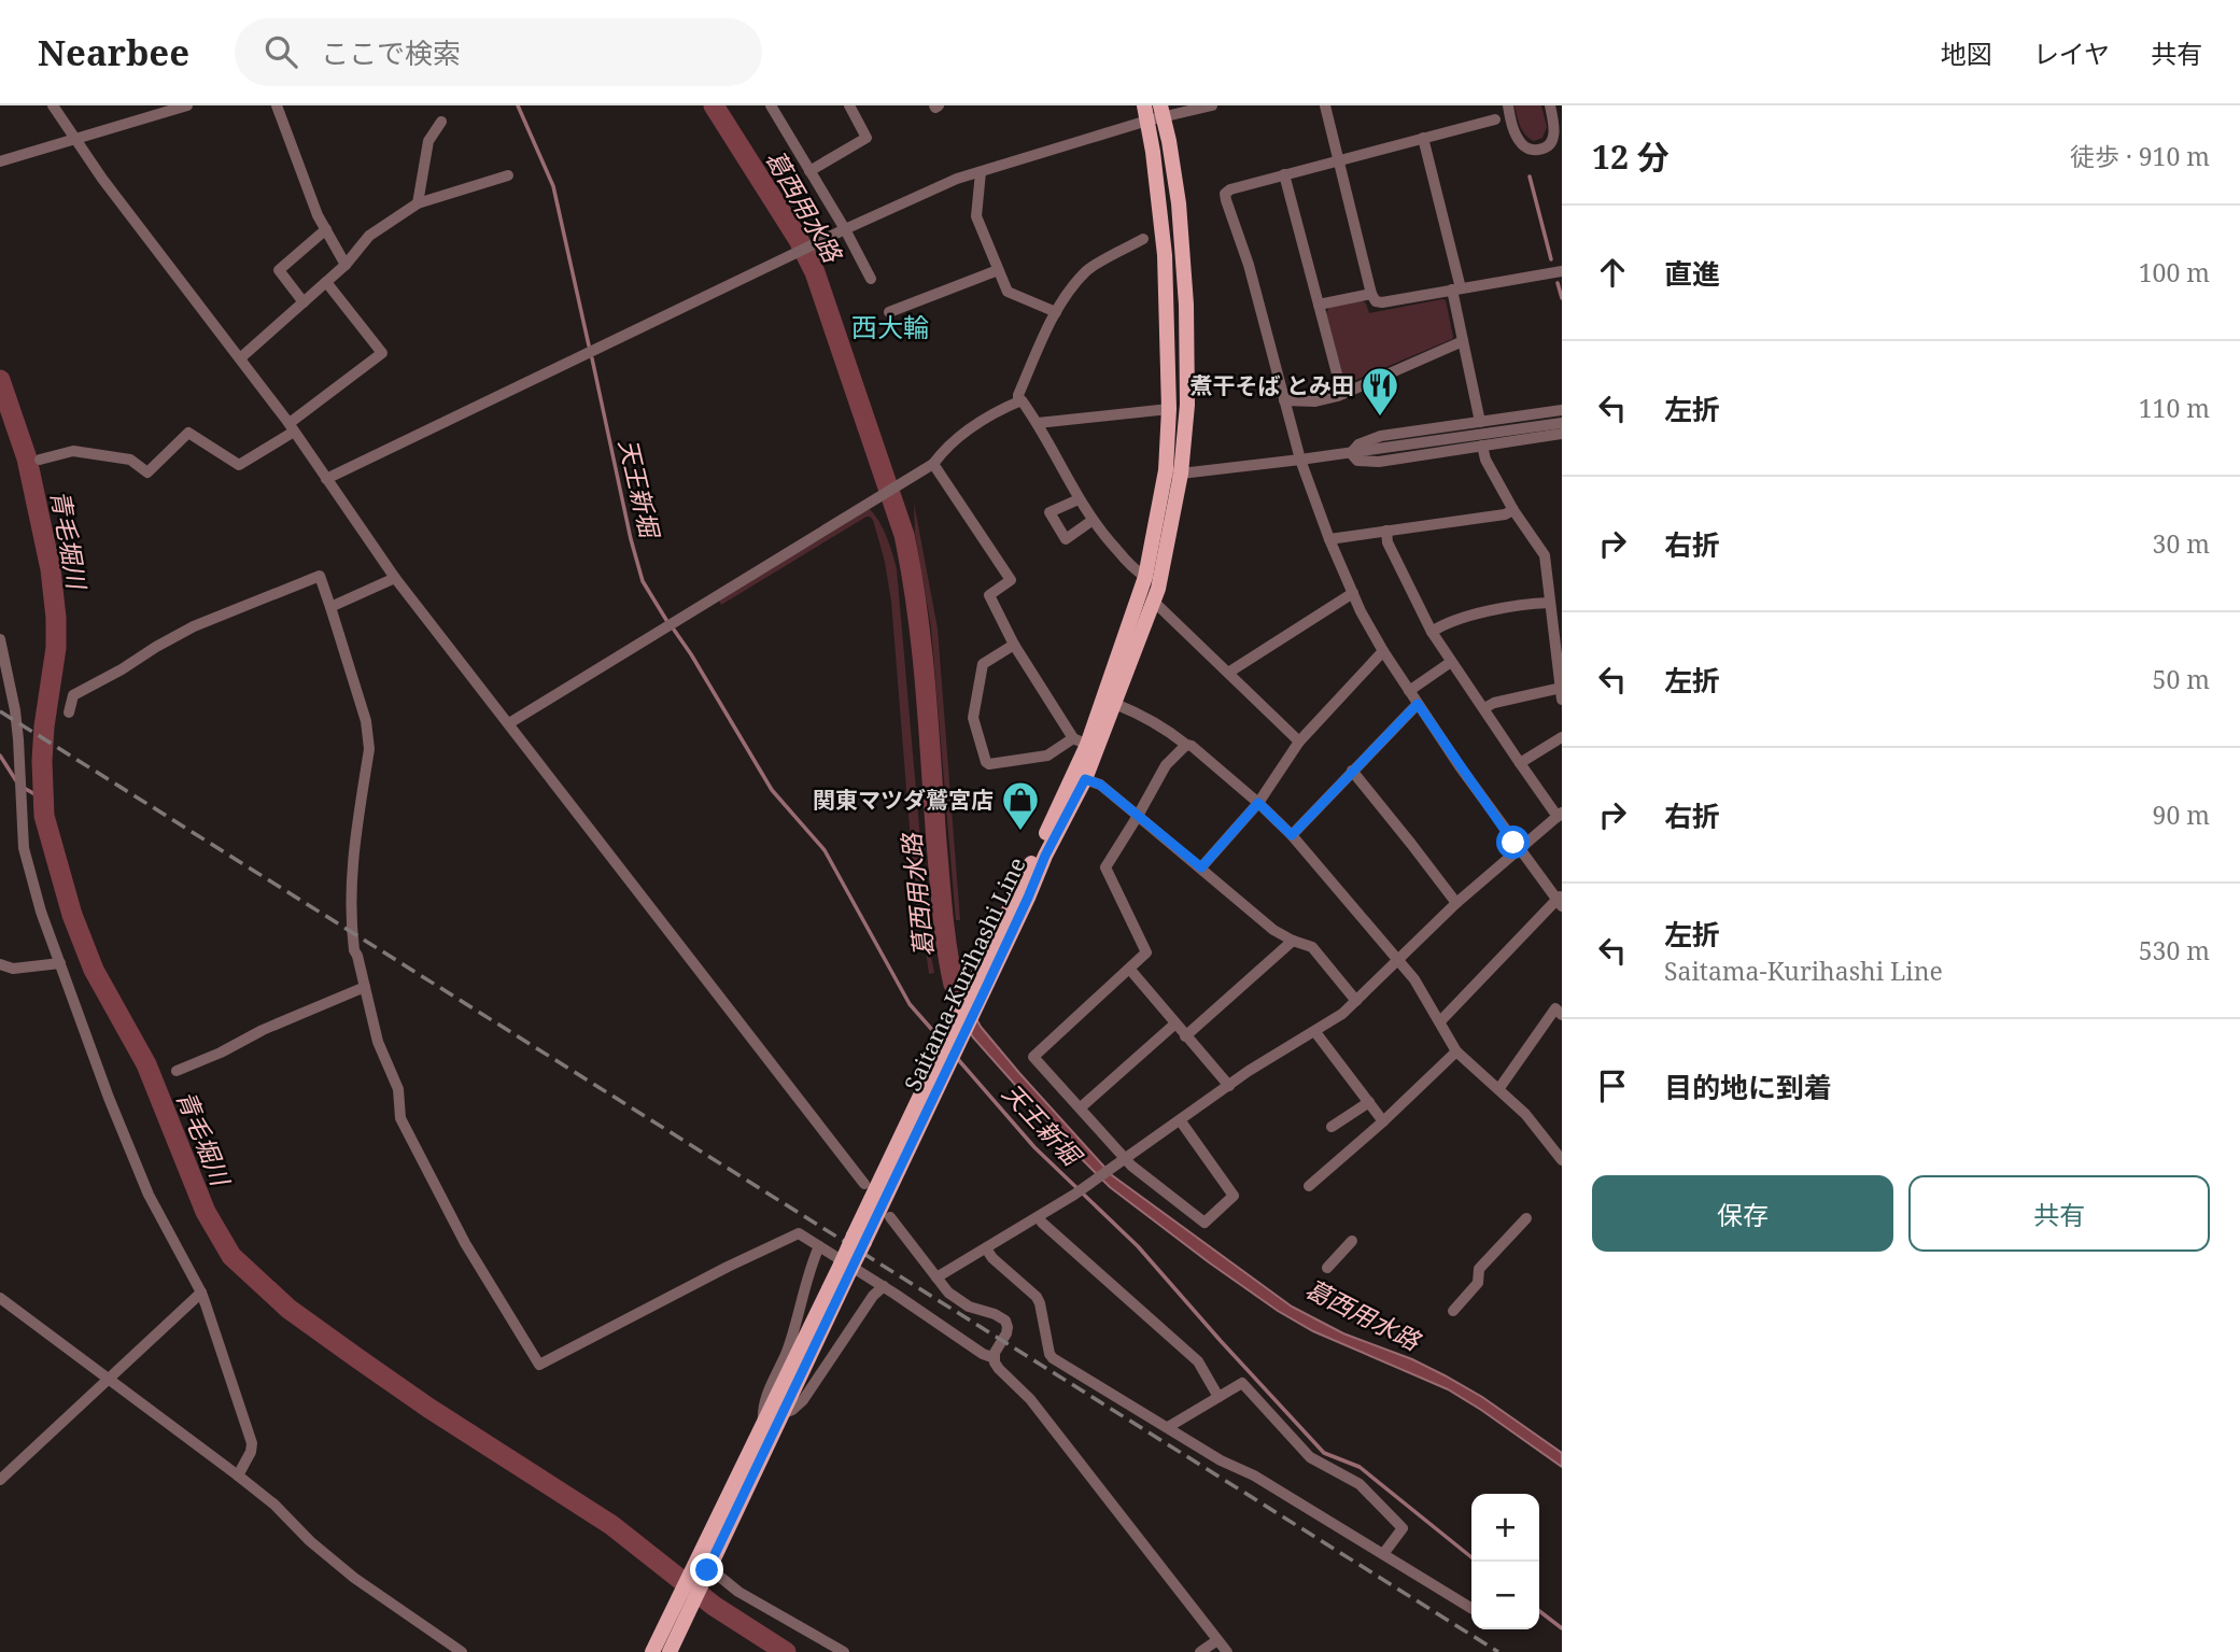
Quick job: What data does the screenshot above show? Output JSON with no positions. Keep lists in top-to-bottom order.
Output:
{
  "streets": {
    "main road": ["Saitama-Kurihashi Line"]
  },
  "districts": ["西大輪"],
  "water": ["葛西用水路", "天王新堀", "青毛堀川"],
  "places": {
    "restaurant": ["煮干そば とみ田"],
    "shop": ["関東マツダ鷲宮店"]
  },
  "page": {
    "header": "Nearbee",
    "search": "ここで検索",
    "nav": ["地図", "レイヤ", "共有"],
    "heading": ["12 分", "徒歩 · 910 m"],
    "list": [
      ["直進", "100 m"],
      ["左折", "110 m"],
      ["右折", "30 m"],
      ["左折", "50 m"],
      ["右折", "90 m"],
      ["左折", "Saitama-Kurihashi Line", "530 m"],
      "目的地に到着"
    ],
    "buttons": ["保存", "共有"],
    "map_buttons": ["+", "−"]
  }
}
